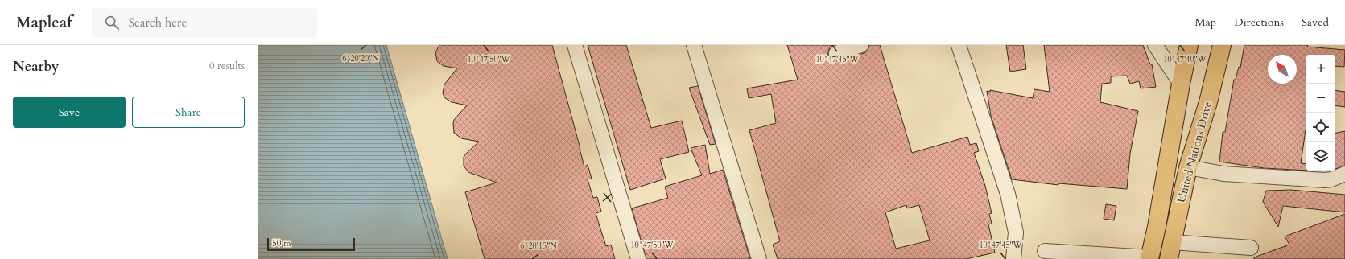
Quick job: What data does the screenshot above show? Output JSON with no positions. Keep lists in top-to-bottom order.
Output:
{
  "streets": {
    "highway": ["United Nations Drive"]
  },
  "scale_bar": "50 m",
  "north": "top left",
  "page": {
    "header": "Mapleaf",
    "search": "Search here",
    "nav": ["Map", "Directions", "Saved"],
    "heading": ["Nearby", "0 results"],
    "map_buttons": ["+", "−"],
    "buttons": ["Save", "Share"],
    "scale": "50 m"
  },
  "coordinates": [
    "6°20'20\"N",
    "10°47'45\"W",
    "10°47'50\"W",
    "10°47'40\"W",
    "6°20'15\"N"
  ]
}
